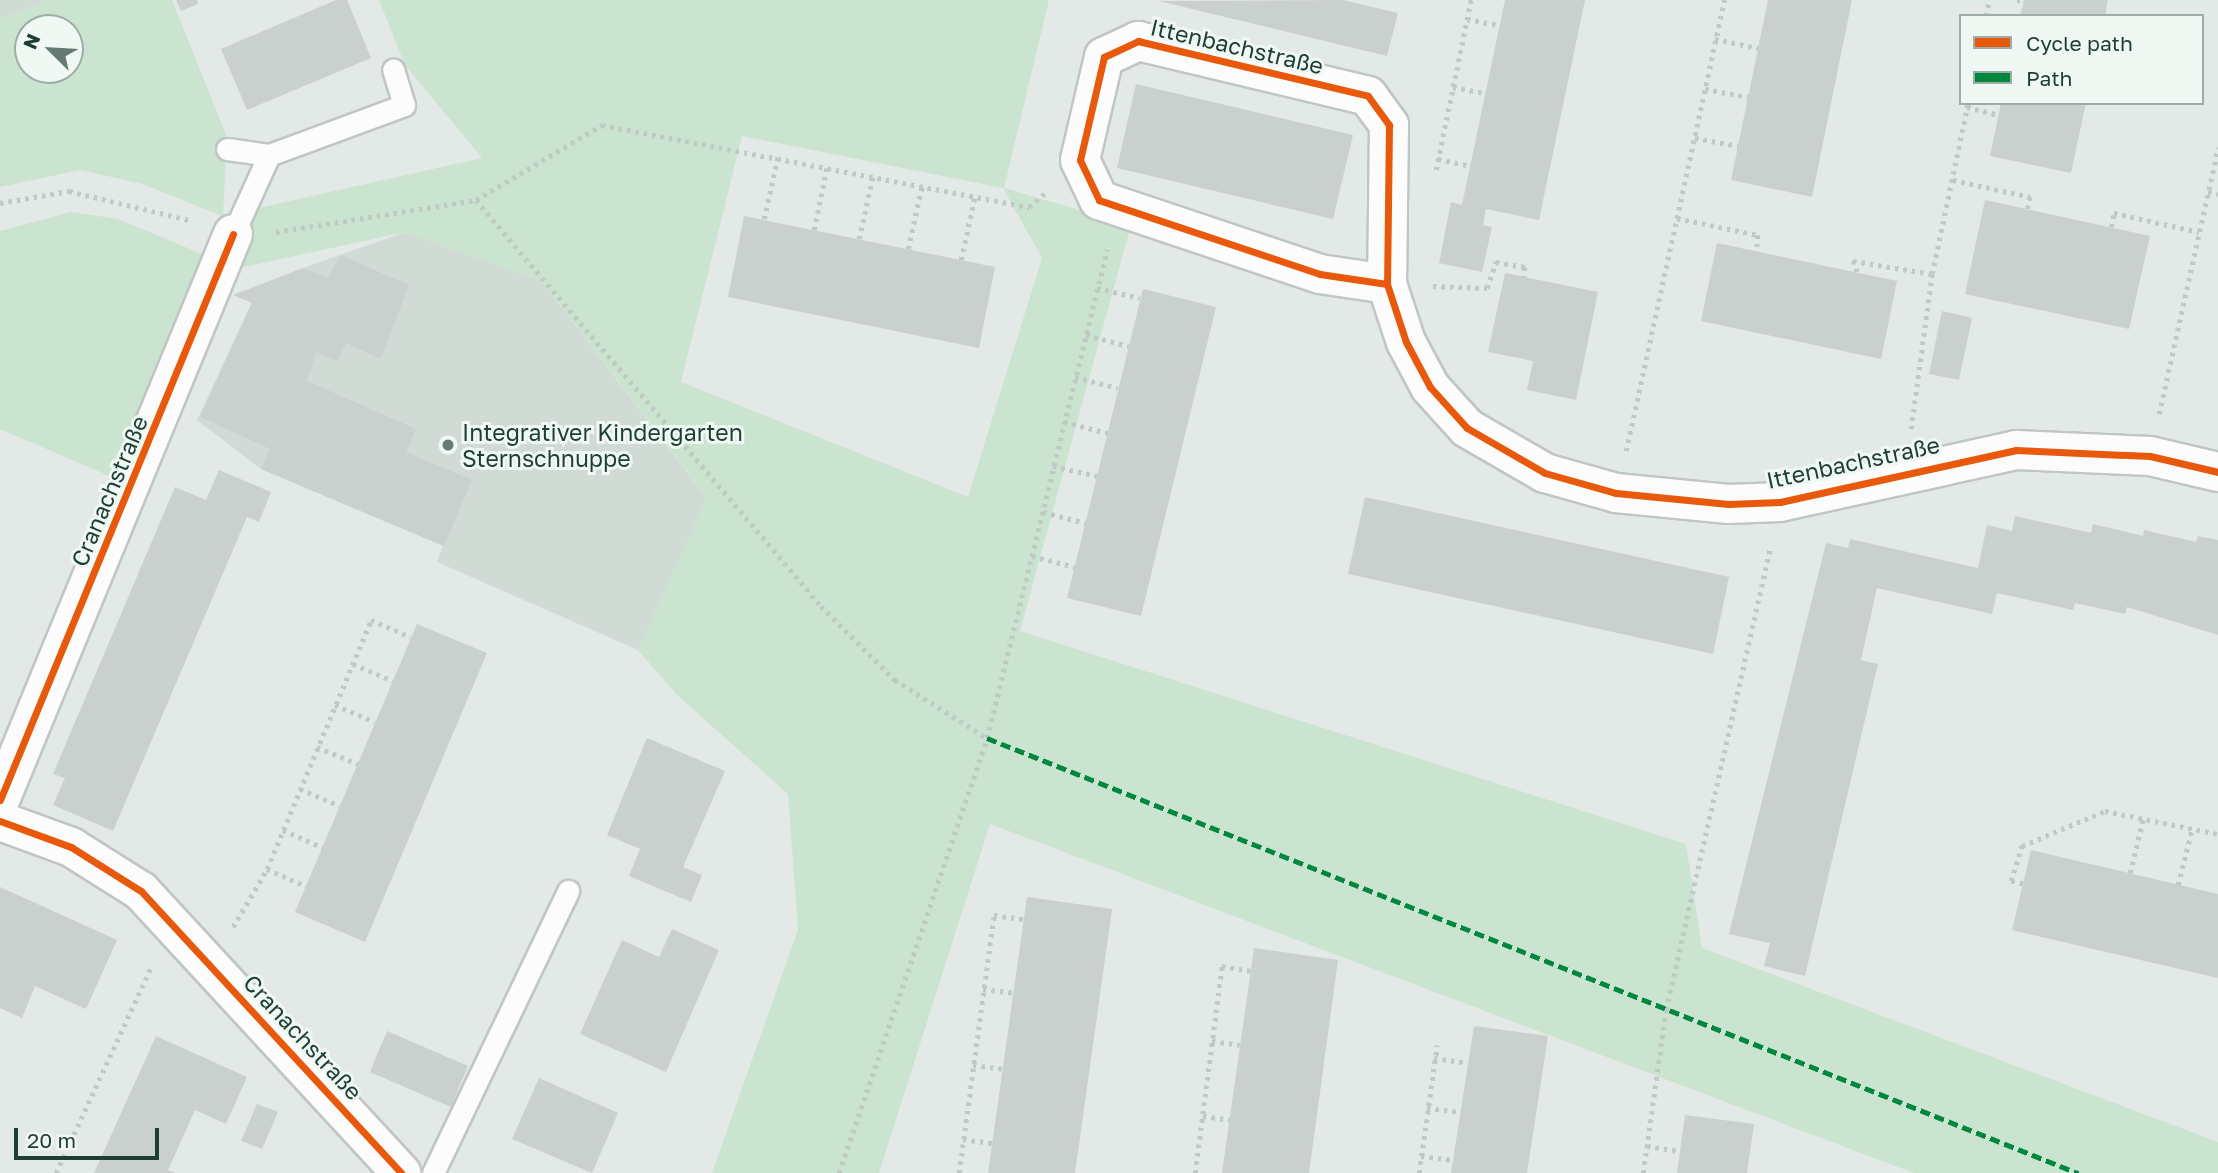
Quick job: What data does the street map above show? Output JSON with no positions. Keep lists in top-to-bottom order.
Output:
{
  "streets": {
    "street": ["Ittenbachstraße", "Cranachstraße"]
  },
  "places": ["Integrativer Kindergarten Sternschnuppe"],
  "legend": ["Cycle path", "Path"],
  "scale_bar": "20 m",
  "north": "top left"
}
